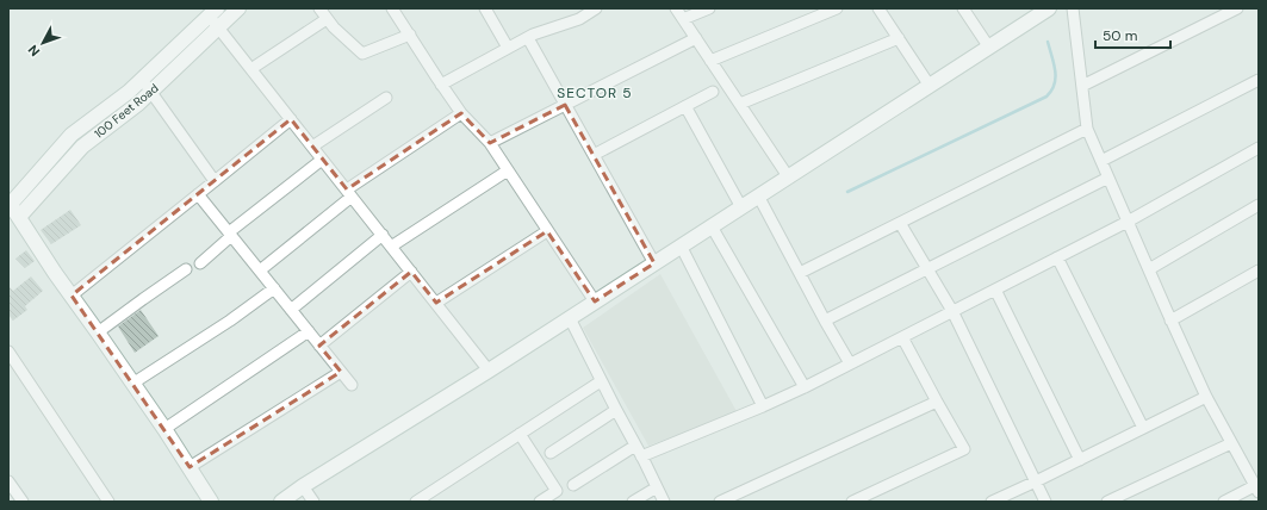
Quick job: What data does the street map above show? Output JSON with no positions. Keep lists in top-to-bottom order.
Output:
{
  "streets": {
    "street": ["100 Feet Road"]
  },
  "districts": ["SECTOR 5"],
  "scale_bar": "50 m",
  "north": "bottom left"
}
